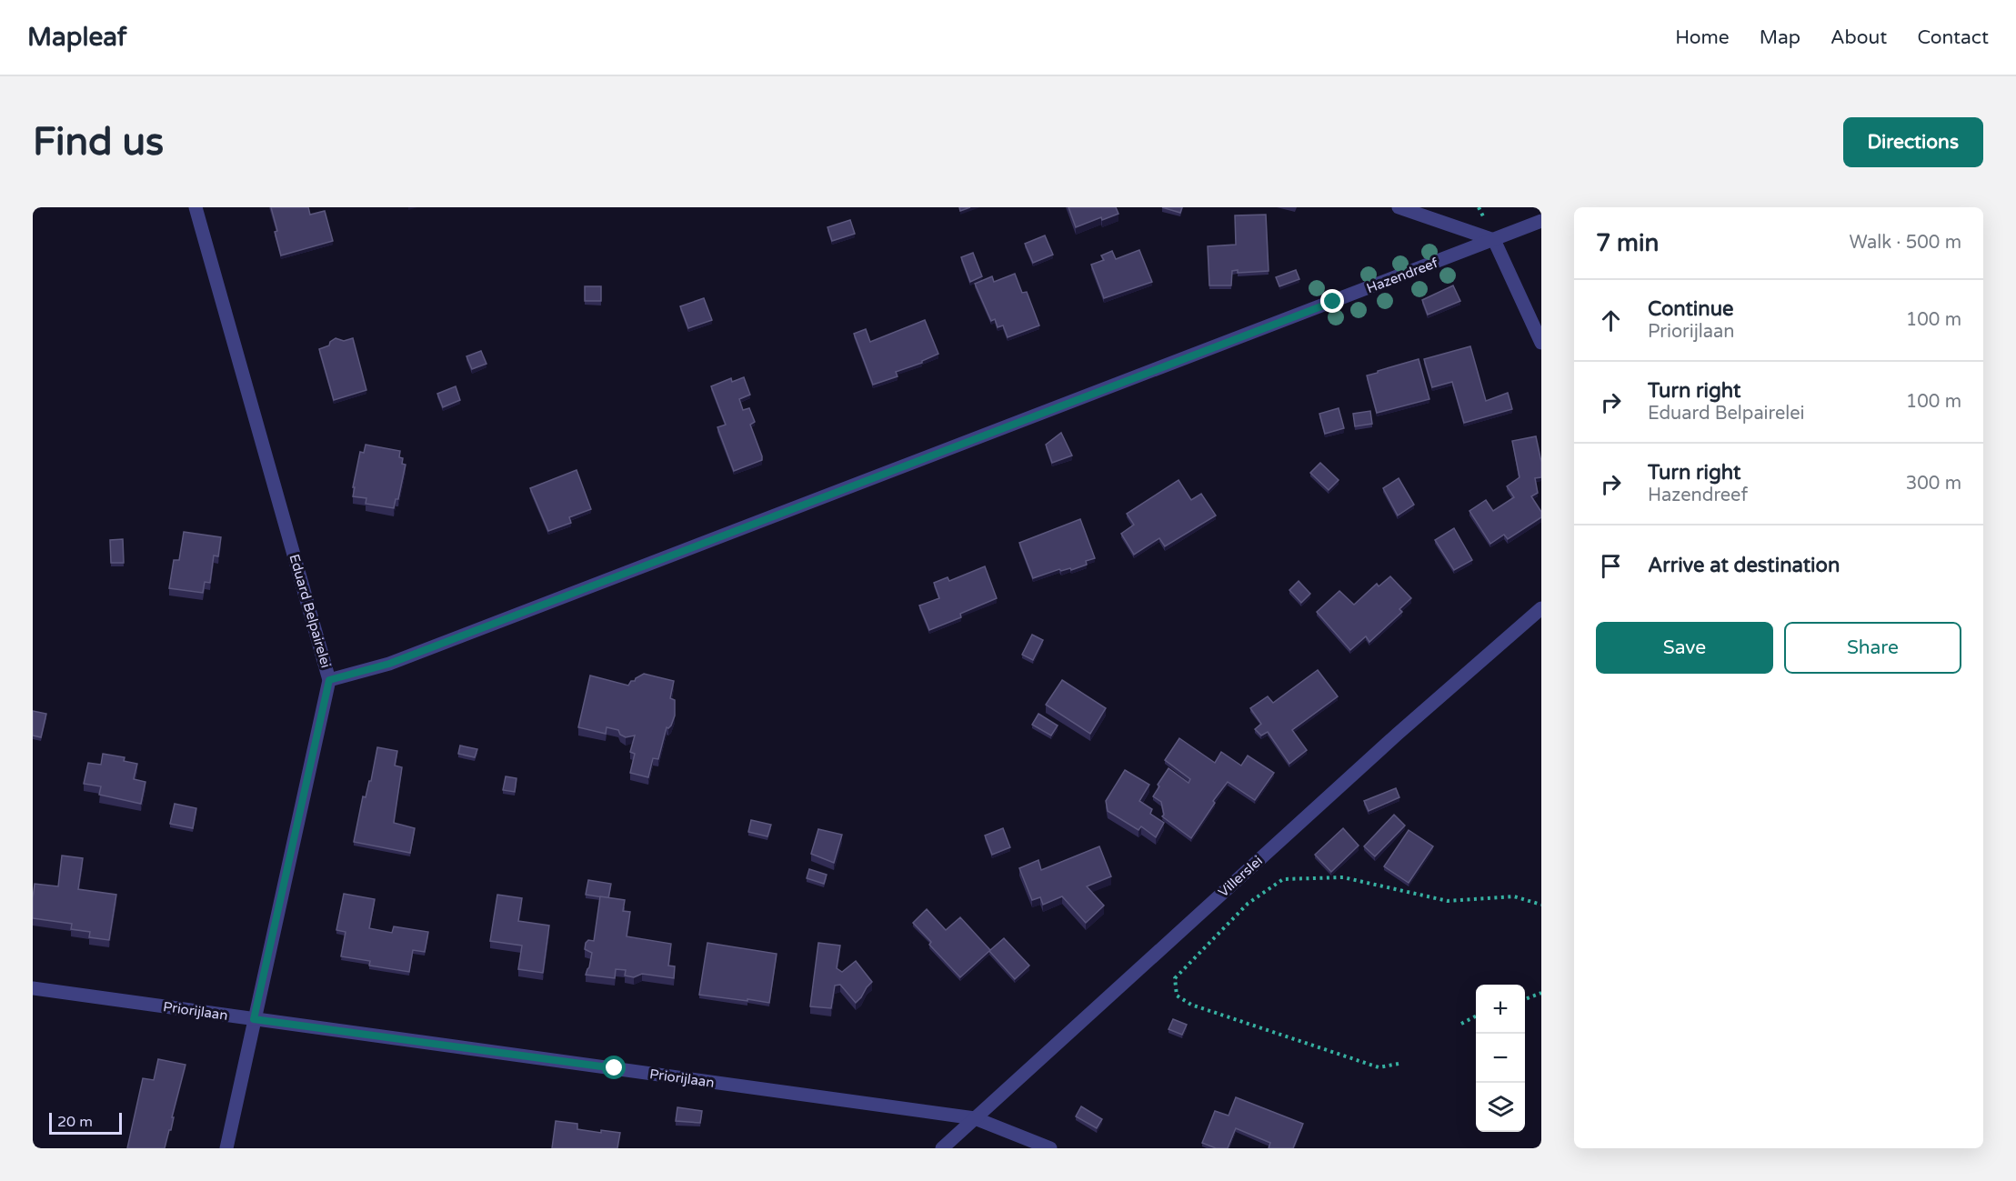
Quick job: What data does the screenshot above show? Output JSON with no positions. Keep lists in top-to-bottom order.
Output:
{
  "streets": {
    "street": [
      "Hazendreef",
      "Eduard Belpairelei",
      "Villerslei",
      "Priorijlaan"
    ]
  },
  "crossings": [
    ["Hazendreef", "Eduard Belpairelei"],
    ["Eduard Belpairelei", "Priorijlaan"],
    ["Villerslei", "Priorijlaan"]
  ],
  "scale_bar": "20 m",
  "page": {
    "header": "Mapleaf",
    "nav": [
      "Home",
      "Map",
      "About",
      "Contact"
    ],
    "buttons": [
      "Directions",
      ["Save", "Share"]
    ],
    "title": "Find us",
    "heading": ["7 min", "Walk · 500 m"],
    "list": [
      ["Continue", "Priorijlaan", "100 m"],
      ["Turn right", "Eduard Belpairelei", "100 m"],
      ["Turn right", "Hazendreef", "300 m"],
      "Arrive at destination"
    ],
    "map_buttons": ["+", "−"],
    "scale": "20 m"
  }
}
